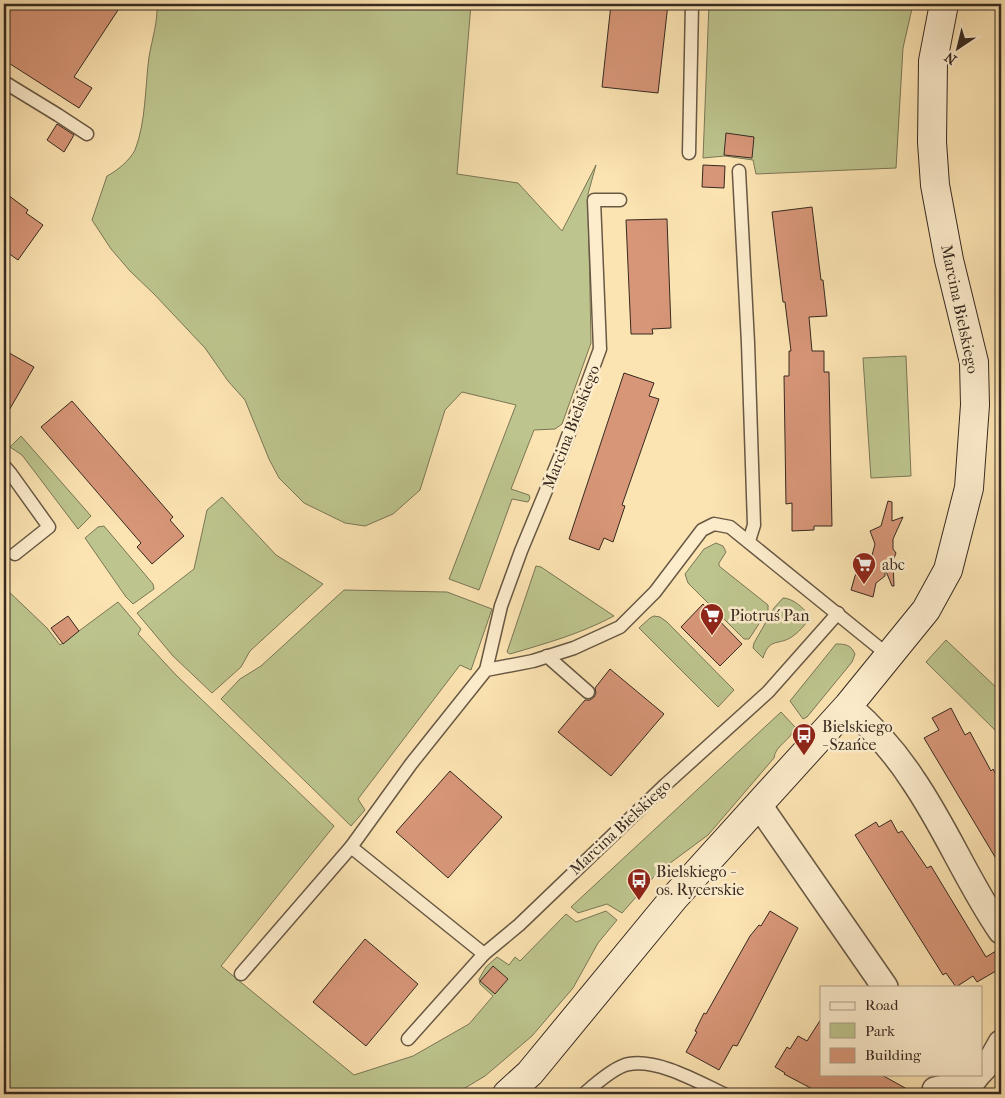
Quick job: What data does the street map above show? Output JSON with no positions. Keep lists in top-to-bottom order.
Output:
{
  "streets": {
    "street": ["Marcina Bielskiego"]
  },
  "places": {
    "supermarket": ["abc", "Piotruś Pan"],
    "bus stop": ["Bielskiego - Szańce", "Bielskiego - os. Rycerskie"]
  },
  "legend": ["Road", "Park", "Building"],
  "north": "bottom left"
}
